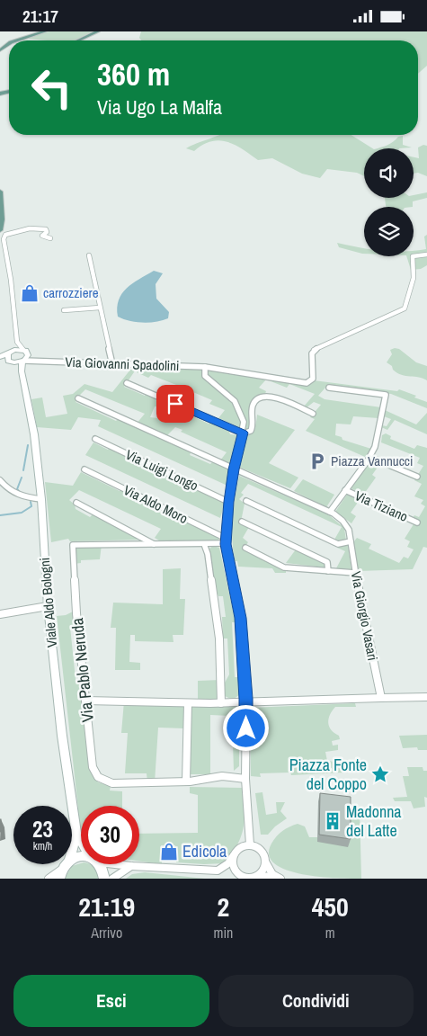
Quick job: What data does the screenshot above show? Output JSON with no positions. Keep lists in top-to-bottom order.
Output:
{
  "streets": {
    "main road": ["Viale Aldo Bologni"],
    "street": [
      "Via Giovanni Spadolini",
      "Via Luigi Longo",
      "Via Aldo Moro",
      "Via Tiziano",
      "Via Giorgio Vasari",
      "Via Pablo Neruda"
    ]
  },
  "crossings": [
    ["Via Giovanni Spadolini", "Viale Aldo Bologni"]
  ],
  "places": {
    "shop": ["carrozziere", "Edicola"],
    "parking": ["Piazza Vannucci"],
    "place": ["Piazza Fonte del Coppo"],
    "building": ["Madonna del Latte"]
  },
  "page": {
    "status": "21:17",
    "turn": ["360 m", "Via Ugo La Malfa"],
    "speed": "23 km/h",
    "limit": "30",
    "eta": [
      "21:19",
      "Arrivo",
      "2",
      "min",
      "450",
      "m"
    ],
    "buttons": ["Esci", "Condividi"]
  }
}
